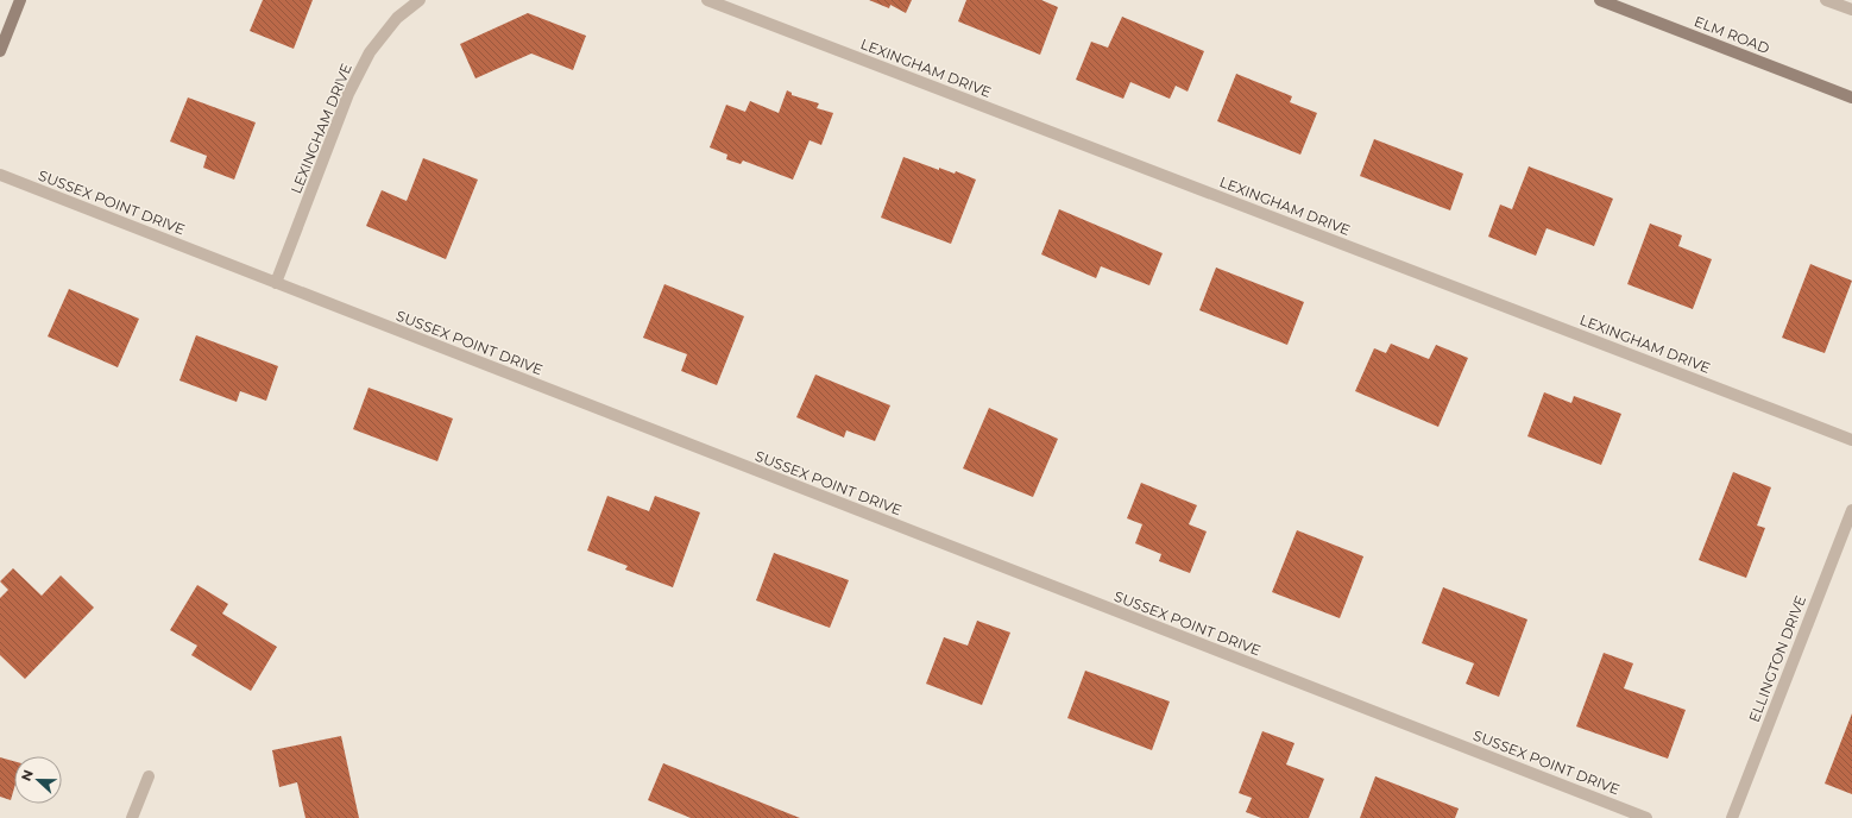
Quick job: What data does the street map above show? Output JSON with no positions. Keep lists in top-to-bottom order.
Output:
{
  "streets": {
    "street": [
      "ELM ROAD",
      "LEXINGHAM DRIVE",
      "SUSSEX POINT DRIVE",
      "ELLINGTON DRIVE"
    ]
  },
  "crossings": [
    ["LEXINGHAM DRIVE", "SUSSEX POINT DRIVE"]
  ],
  "north": "left"
}
